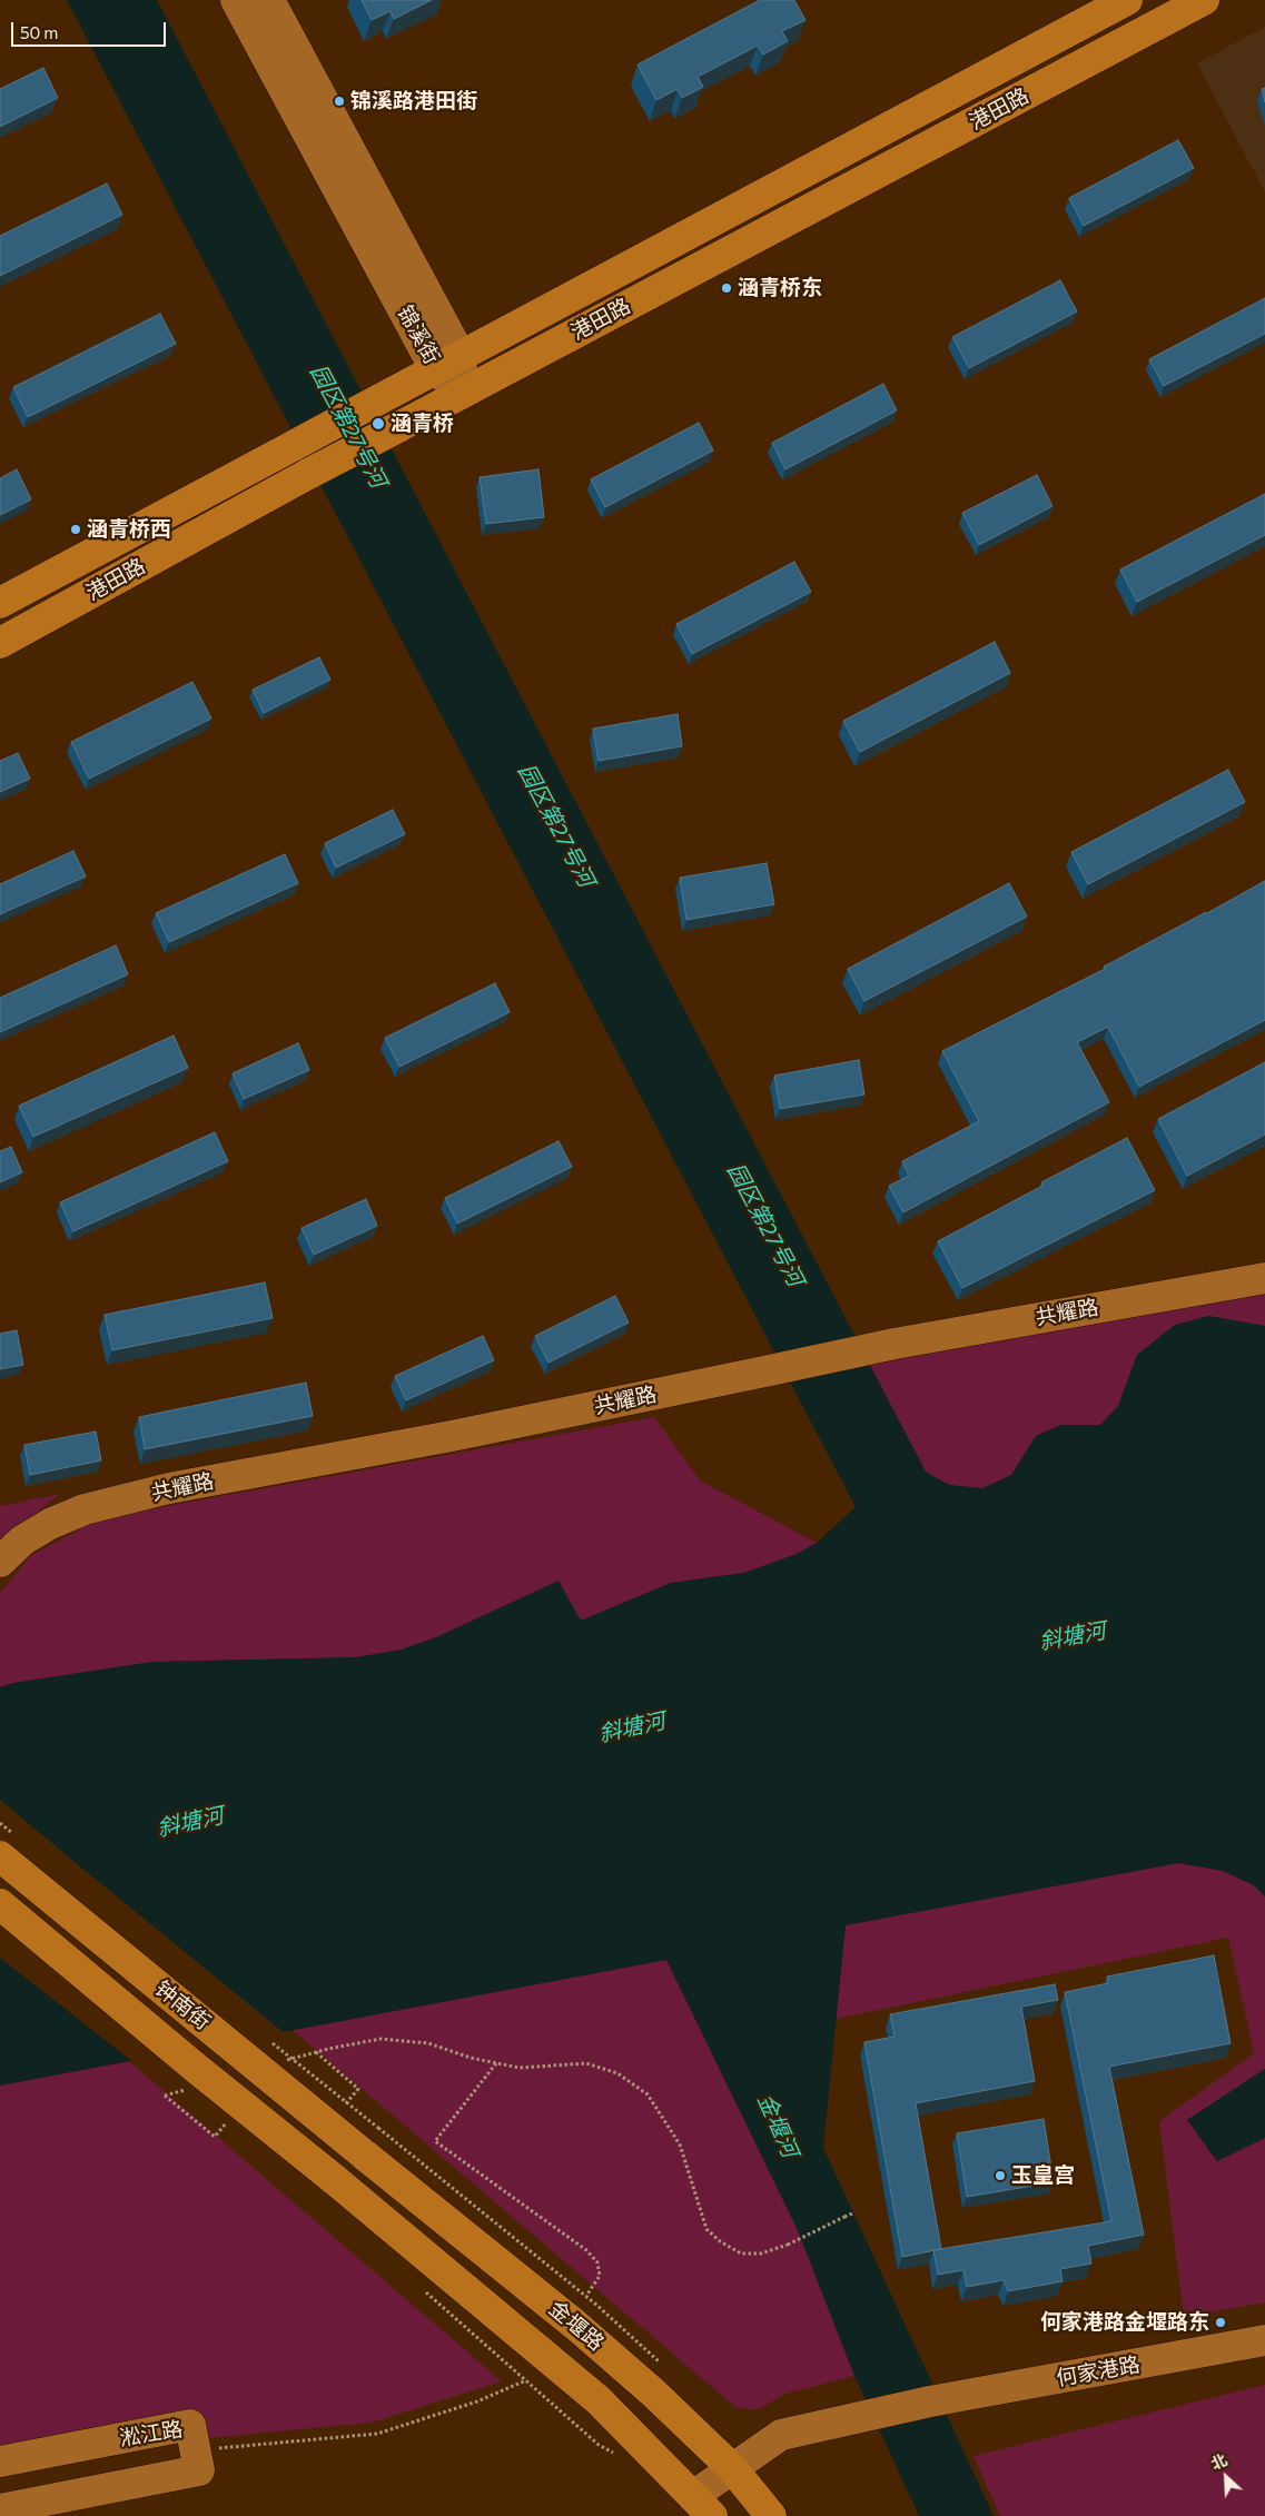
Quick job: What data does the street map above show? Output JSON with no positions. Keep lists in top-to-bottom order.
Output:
{
  "streets": {
    "main road": ["港田路", "钟南街", "金堰路"],
    "street": [
      "锦溪街",
      "共耀路",
      "何家港路",
      "淞江路"
    ]
  },
  "crossings": [
    ["港田路", "锦溪街"],
    ["钟南街", "金堰路"],
    ["金堰路", "何家港路"]
  ],
  "water": ["园区第27号河", "斜塘河", "金堰河"],
  "places": [
    "锦溪路港田街",
    "涵青桥东",
    "涵青桥",
    "涵青桥西",
    "玉皇宫",
    "何家港路金堰路东"
  ],
  "scale_bar": "50 m",
  "north": "top left"
}
